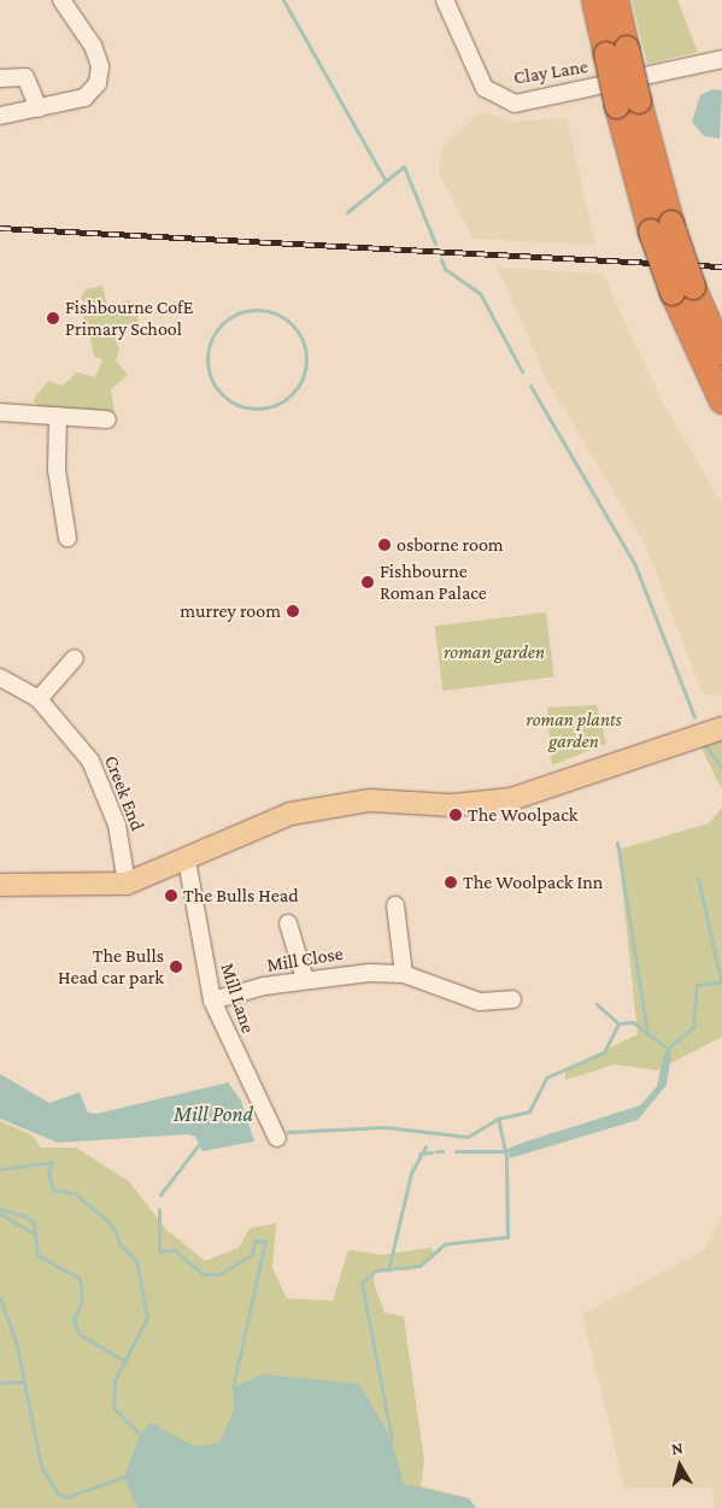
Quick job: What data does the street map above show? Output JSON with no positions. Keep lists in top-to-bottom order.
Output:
{
  "streets": {
    "street": [
      "Clay Lane",
      "Creek End",
      "Mill Close",
      "Mill Lane"
    ]
  },
  "crossings": [
    ["Mill Close", "Mill Lane"]
  ],
  "water": ["Mill Pond"],
  "parks": ["roman garden", "roman plants garden"],
  "places": [
    "Fishbourne CofE Primary School",
    "osborne room",
    "Fishbourne Roman Palace",
    "murrey room",
    "The Woolpack",
    "The Woolpack Inn",
    "The Bulls Head",
    "The Bulls Head car park"
  ],
  "north": "top"
}
